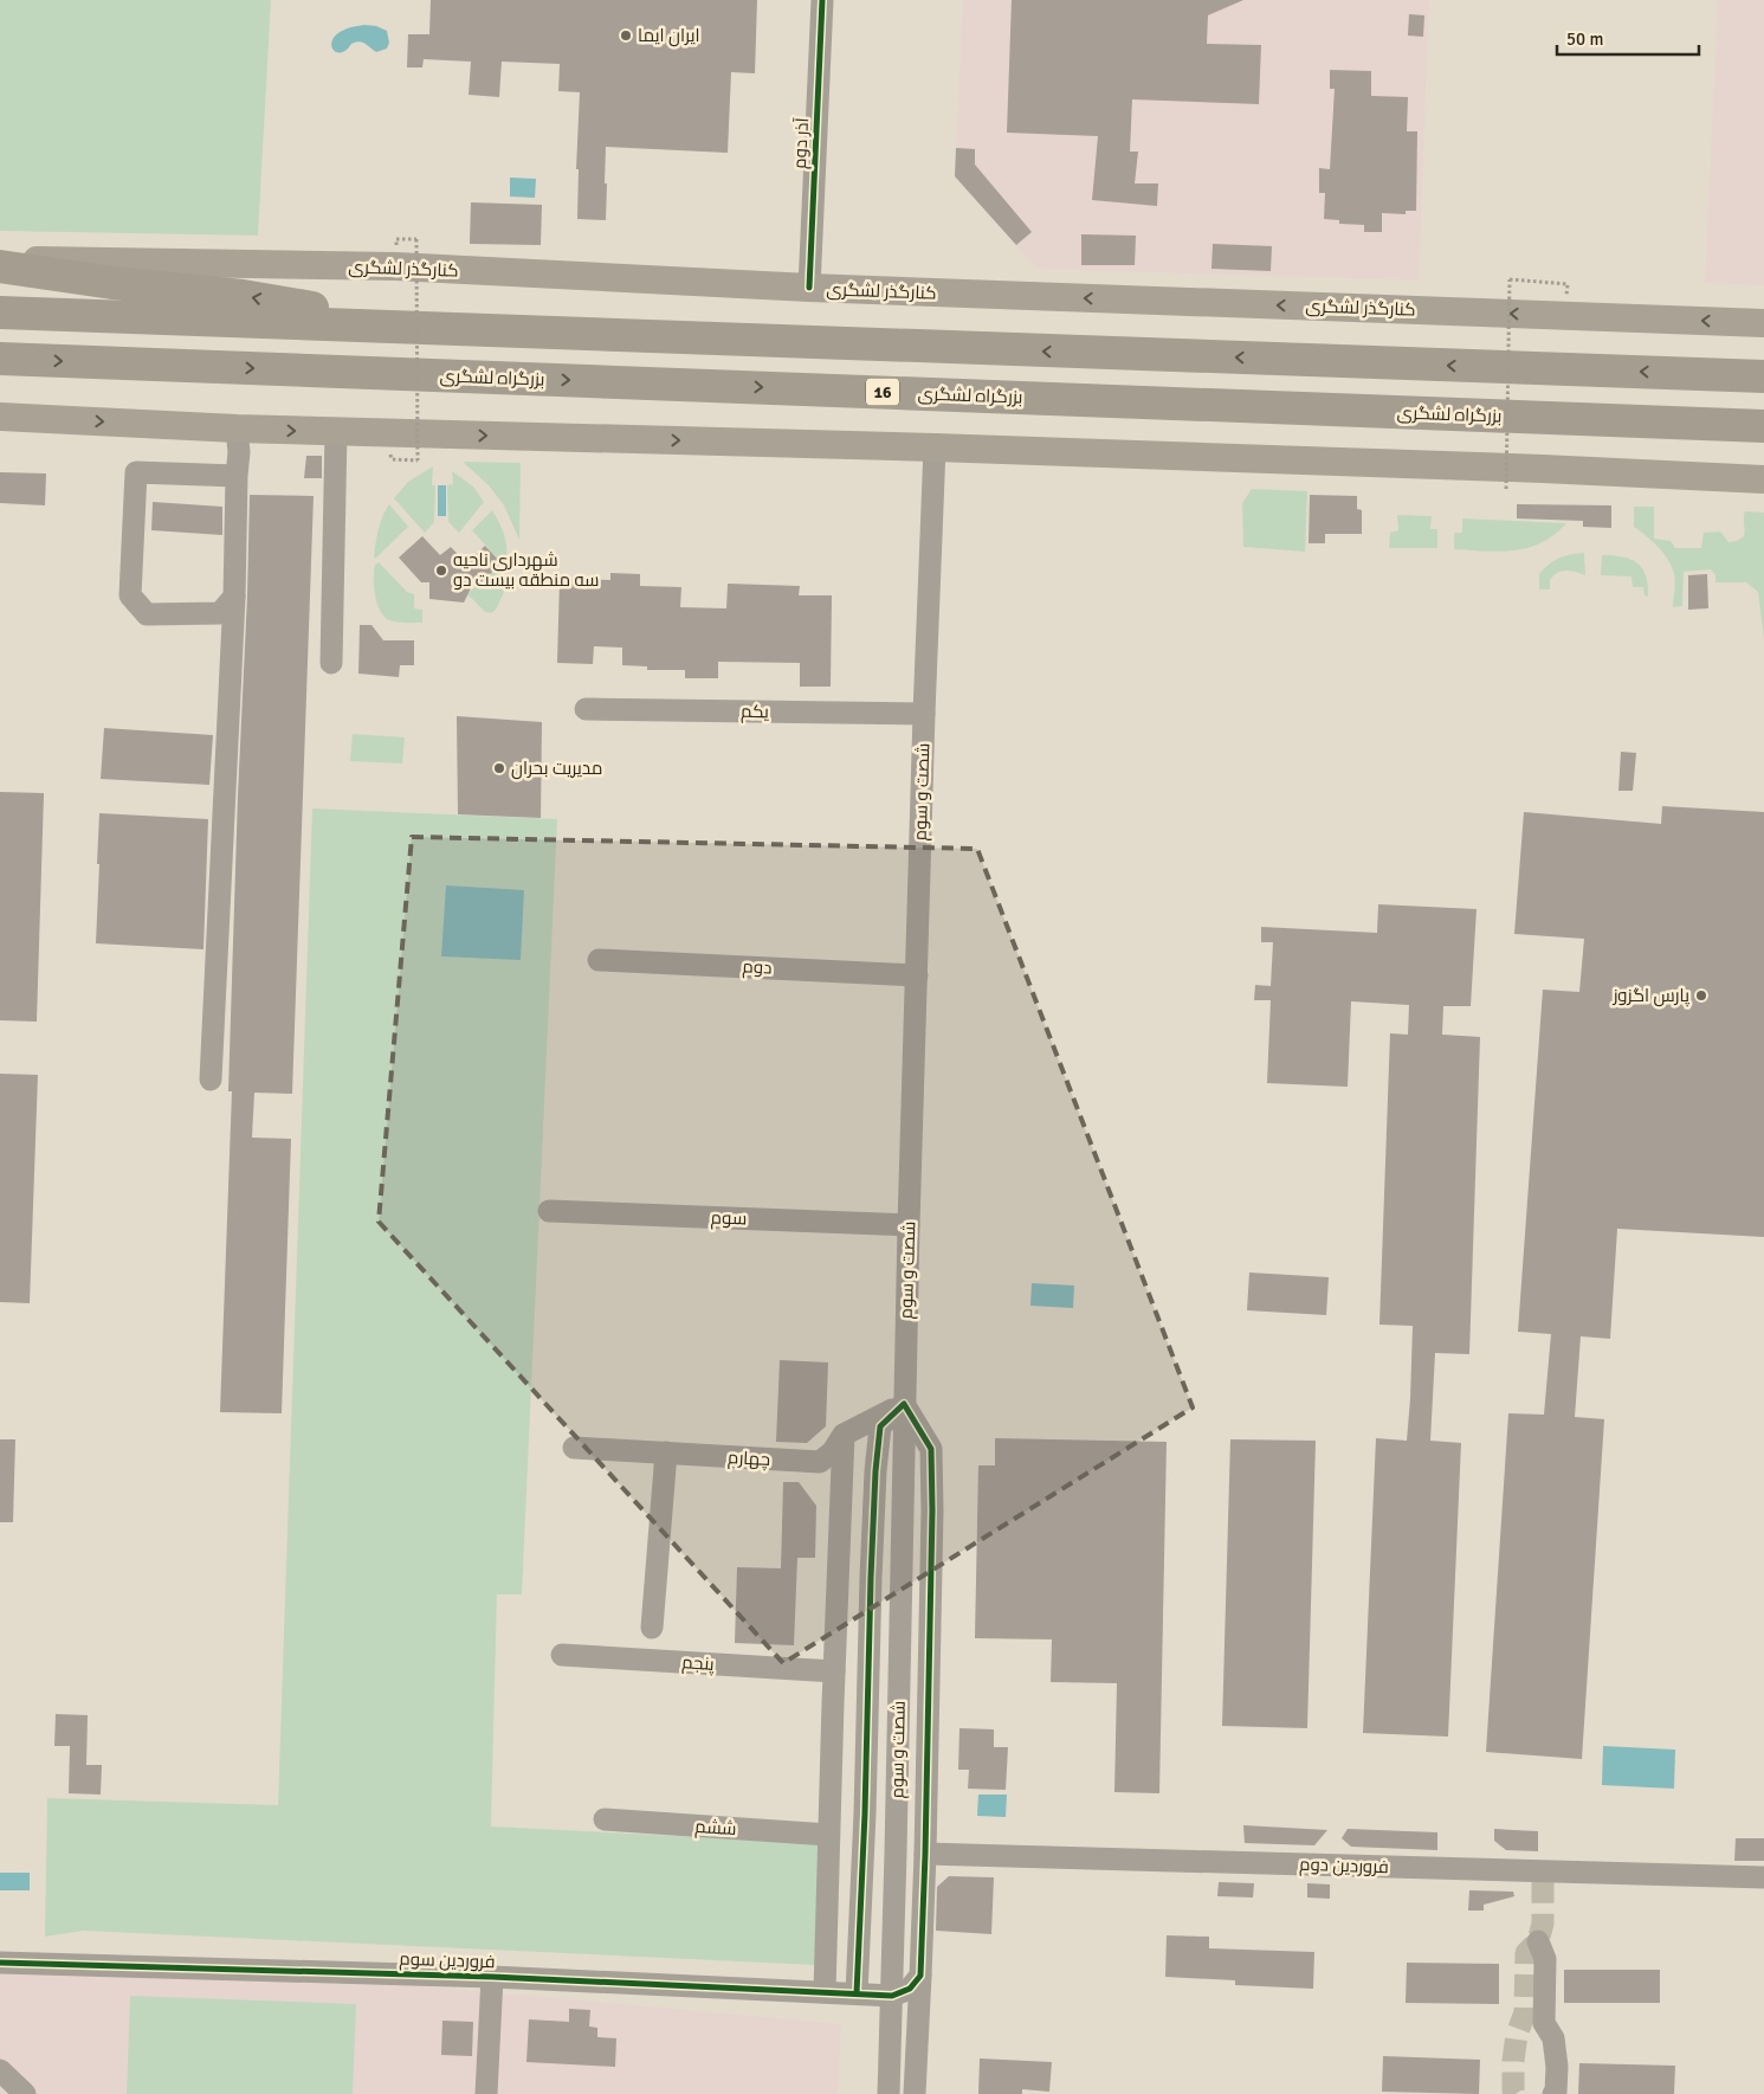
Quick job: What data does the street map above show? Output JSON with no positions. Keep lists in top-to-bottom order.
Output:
{
  "streets": {
    "highway": ["بزرگراه لشگری", "16"],
    "main road": ["کنارگذر لشگری"],
    "street": [
      "آذر دوم",
      "یکم",
      "شصت و سوم",
      "دوم",
      "سوم",
      "چهارم",
      "پنجم",
      "ششم",
      "فروردین دوم",
      "فروردین سوم"
    ]
  },
  "crossings": [
    ["آذر دوم", "کنارگذر لشگری"],
    ["یکم", "شصت و سوم"],
    ["شصت و سوم", "دوم"],
    ["شصت و سوم", "سوم"],
    ["شصت و سوم", "چهارم"],
    ["شصت و سوم", "فروردین سوم"]
  ],
  "places": [
    "ایران ایما",
    "شهرداری ناحیه سه منطقه بیست دو",
    "مدیریت بحران",
    "پارس اگزوز"
  ],
  "scale_bar": "50 m"
}
